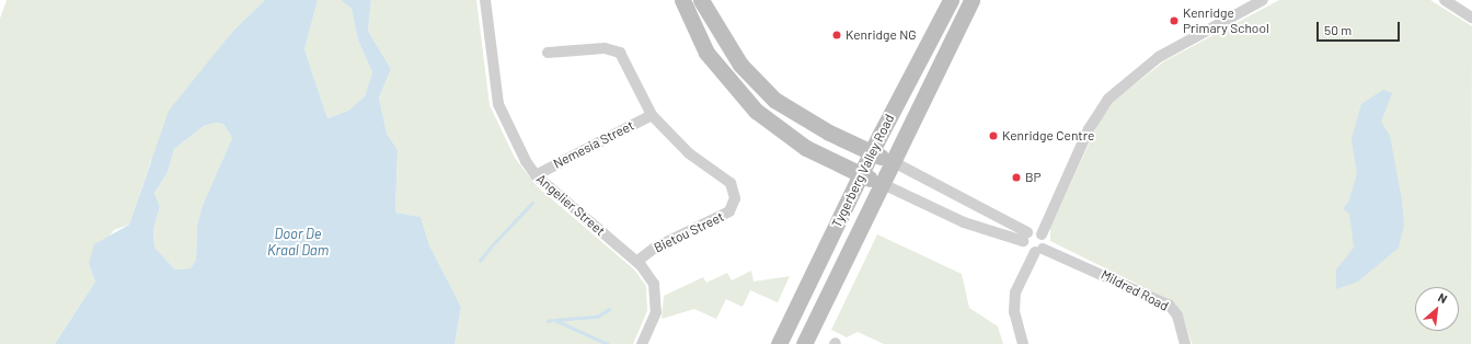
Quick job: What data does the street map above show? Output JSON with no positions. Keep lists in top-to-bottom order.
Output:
{
  "streets": {
    "main road": ["Tygerberg Valley Road"],
    "street": [
      "Nemesia Street",
      "Angelier Street",
      "Bietou Street",
      "Mildred Road"
    ]
  },
  "crossings": [
    ["Nemesia Street", "Angelier Street"],
    ["Nemesia Street", "Bietou Street"],
    ["Tygerberg Valley Road", "Mildred Road"],
    ["Angelier Street", "Bietou Street"]
  ],
  "water": ["Door De Kraal Dam"],
  "places": [
    "Kenridge Primary School",
    "Kenridge NG",
    "Kenridge Centre",
    "BP"
  ],
  "scale_bar": "50 m",
  "north": "top right"
}
